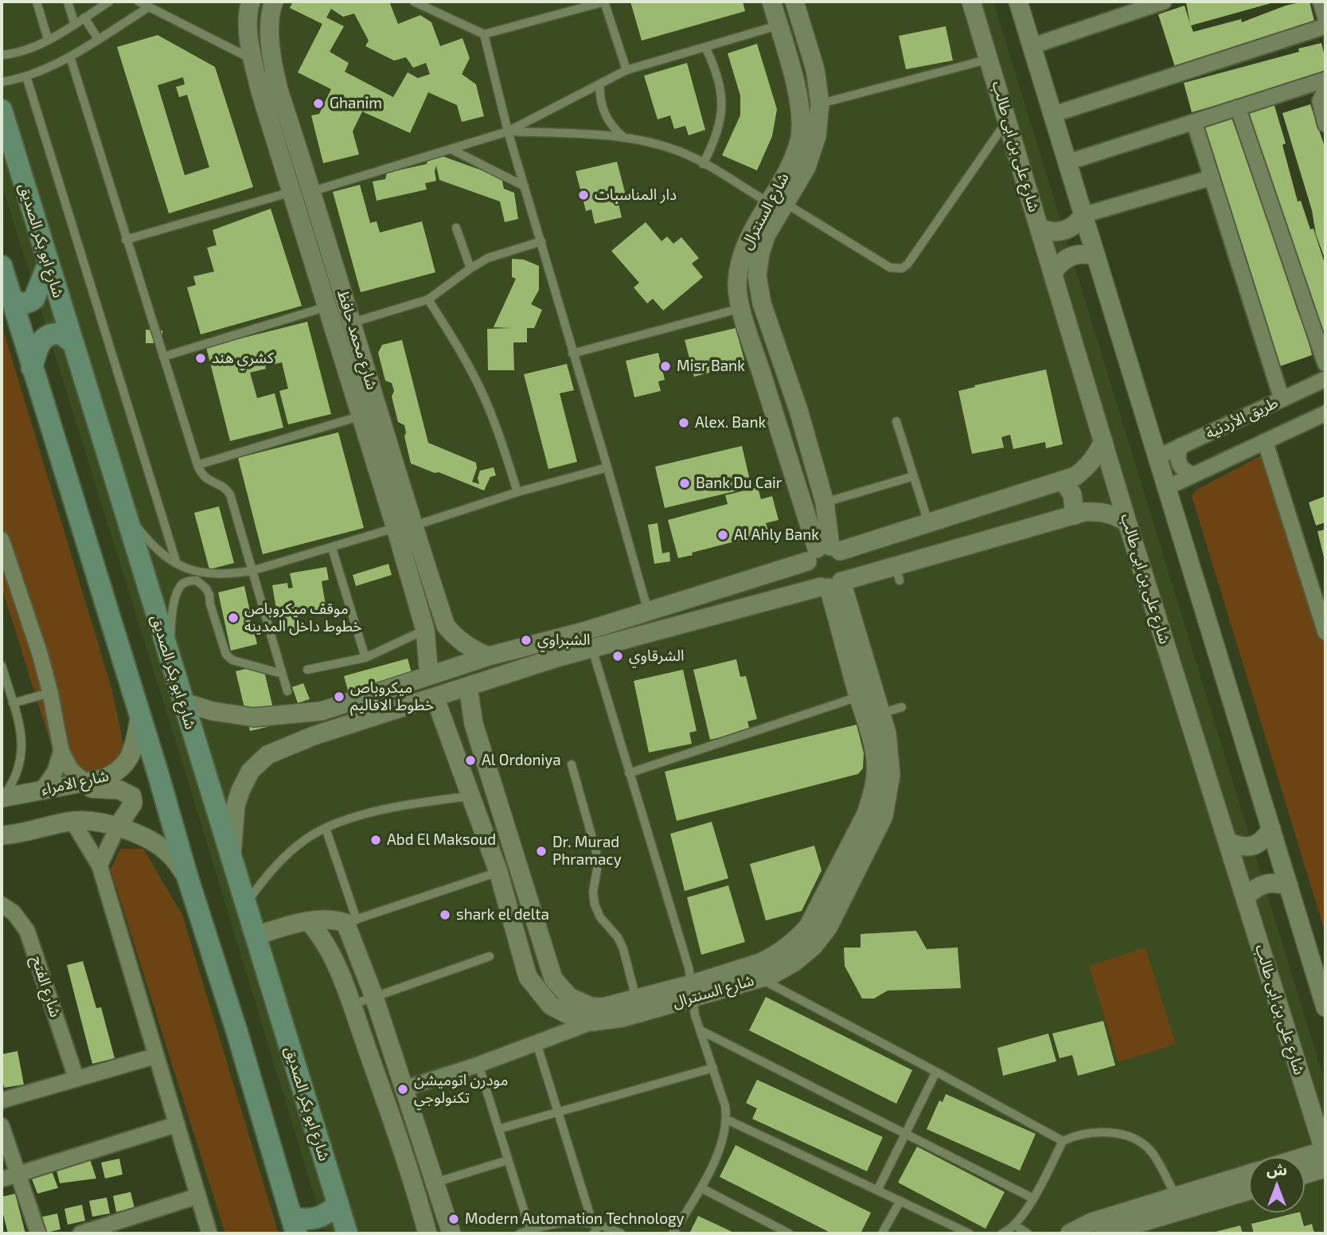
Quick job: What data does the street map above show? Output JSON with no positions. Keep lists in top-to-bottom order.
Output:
{
  "streets": {
    "main road": ["شارع ابو بكر الصديق"],
    "street": [
      "شارع على بن ابى طالب",
      "شارع السنترال",
      "شارع محمد حافظ",
      "طريق الأردنية",
      "شارع الامراء",
      "شارع الفتح"
    ]
  },
  "places": [
    "Ghanim",
    "دار المناسبات",
    "كشري هند",
    "Misr Bank",
    "Alex. Bank",
    "Bank Du Cair",
    "Al Ahly Bank",
    "موقف ميكروباص خطوط داخل المدينة",
    "الشبراوي",
    "الشرقاوي",
    "ميكروباص خطوط الاقاليم",
    "Al Ordoniya",
    "Abd El Maksoud",
    "Dr. Murad Phramacy",
    "shark el delta",
    "مودرن اتوميشن تكنولوجي",
    "Modern Automation Technology"
  ],
  "north": "top"
}
